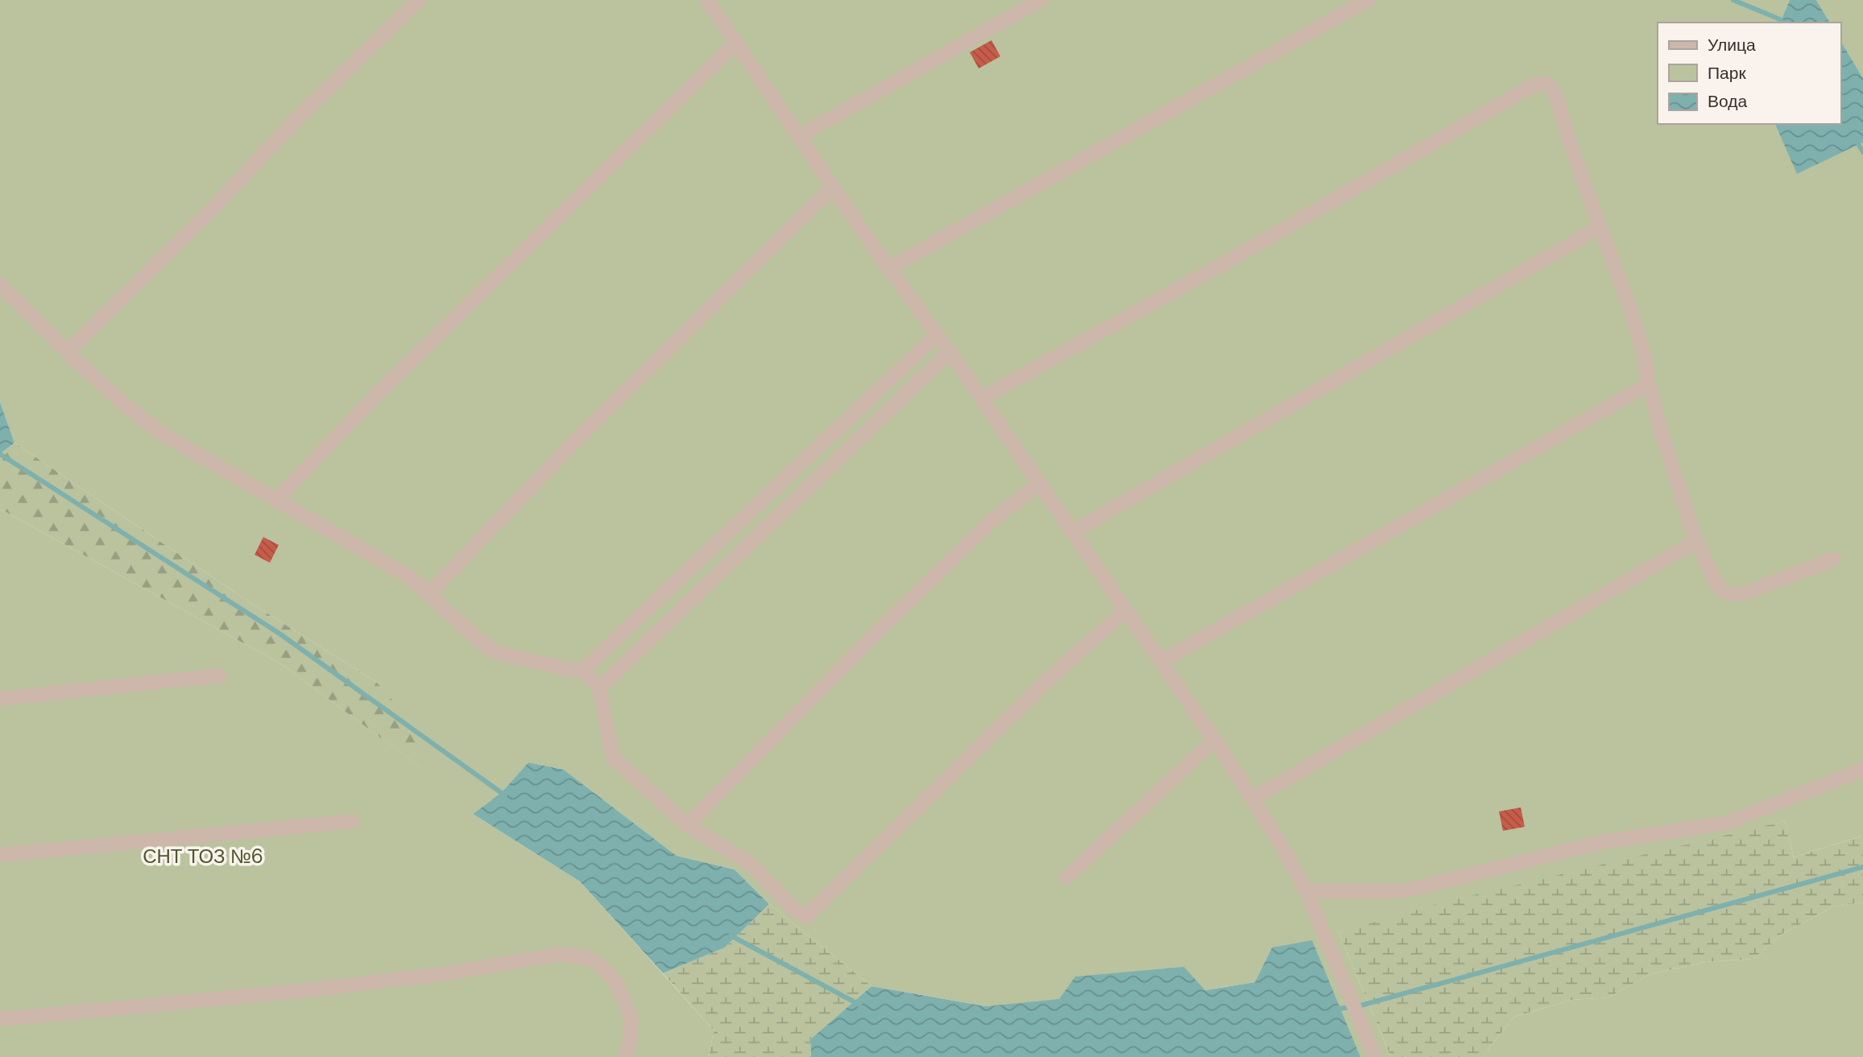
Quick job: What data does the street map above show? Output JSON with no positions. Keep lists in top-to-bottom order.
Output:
{
  "parks": ["СНТ ТОЗ №6"],
  "legend": ["Улица", "Парк", "Вода"]
}
